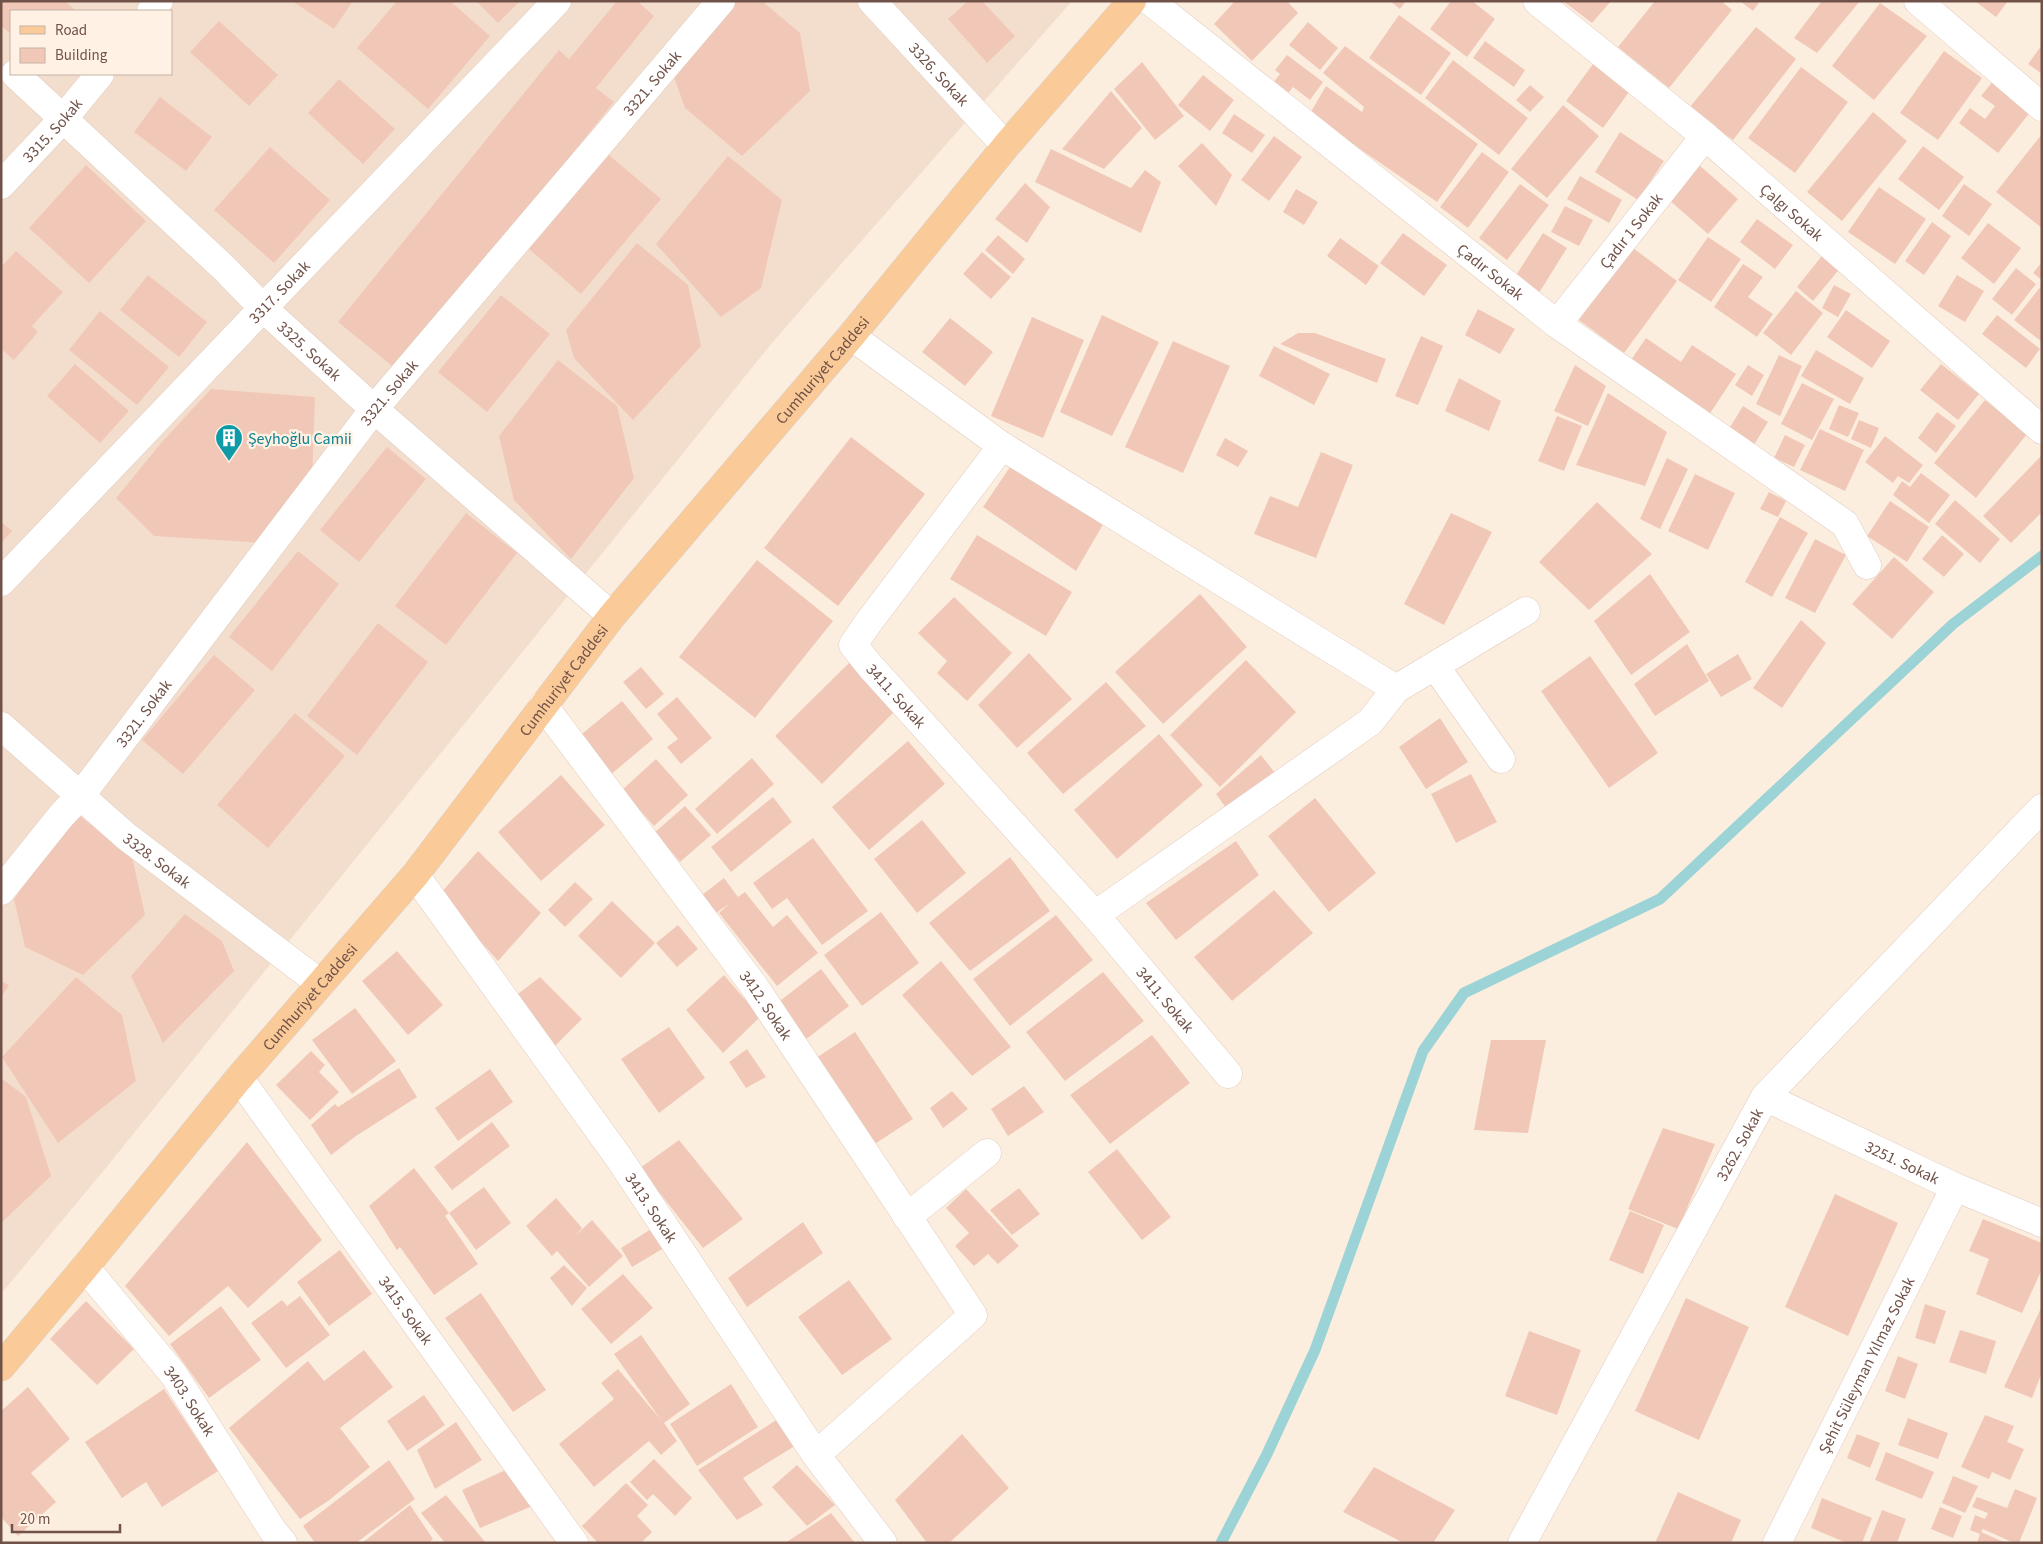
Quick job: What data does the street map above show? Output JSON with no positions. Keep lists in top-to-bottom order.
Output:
{
  "streets": {
    "main road": ["Cumhuriyet Caddesi"],
    "street": [
      "3326. Sokak",
      "3321. Sokak",
      "3315. Sokak",
      "Çalgı Sokak",
      "Çadır 1 Sokak",
      "Çadır Sokak",
      "3317. Sokak",
      "3325. Sokak",
      "3411. Sokak",
      "3328. Sokak",
      "3412. Sokak",
      "3262. Sokak",
      "3251. Sokak",
      "3413. Sokak",
      "3415. Sokak",
      "Şehit Süleyman Yılmaz Sokak",
      "3403. Sokak"
    ]
  },
  "crossings": [
    ["3326. Sokak", "Cumhuriyet Caddesi"],
    ["3321. Sokak", "3325. Sokak"],
    ["3321. Sokak", "3328. Sokak"],
    ["3315. Sokak", "3325. Sokak"],
    ["Çalgı Sokak", "Çadır 1 Sokak"],
    ["Çadır 1 Sokak", "Çadır Sokak"],
    ["3317. Sokak", "3325. Sokak"],
    ["3325. Sokak", "Cumhuriyet Caddesi"],
    ["Cumhuriyet Caddesi", "3328. Sokak"],
    ["Cumhuriyet Caddesi", "3412. Sokak"],
    ["Cumhuriyet Caddesi", "3413. Sokak"],
    ["Cumhuriyet Caddesi", "3415. Sokak"],
    ["Cumhuriyet Caddesi", "3403. Sokak"],
    ["3412. Sokak", "3413. Sokak"],
    ["3262. Sokak", "3251. Sokak"],
    ["3251. Sokak", "Şehit Süleyman Yılmaz Sokak"]
  ],
  "places": {
    "building": ["Şeyhoğlu Camii"]
  },
  "legend": ["Road", "Building"],
  "scale_bar": "20 m"
}
